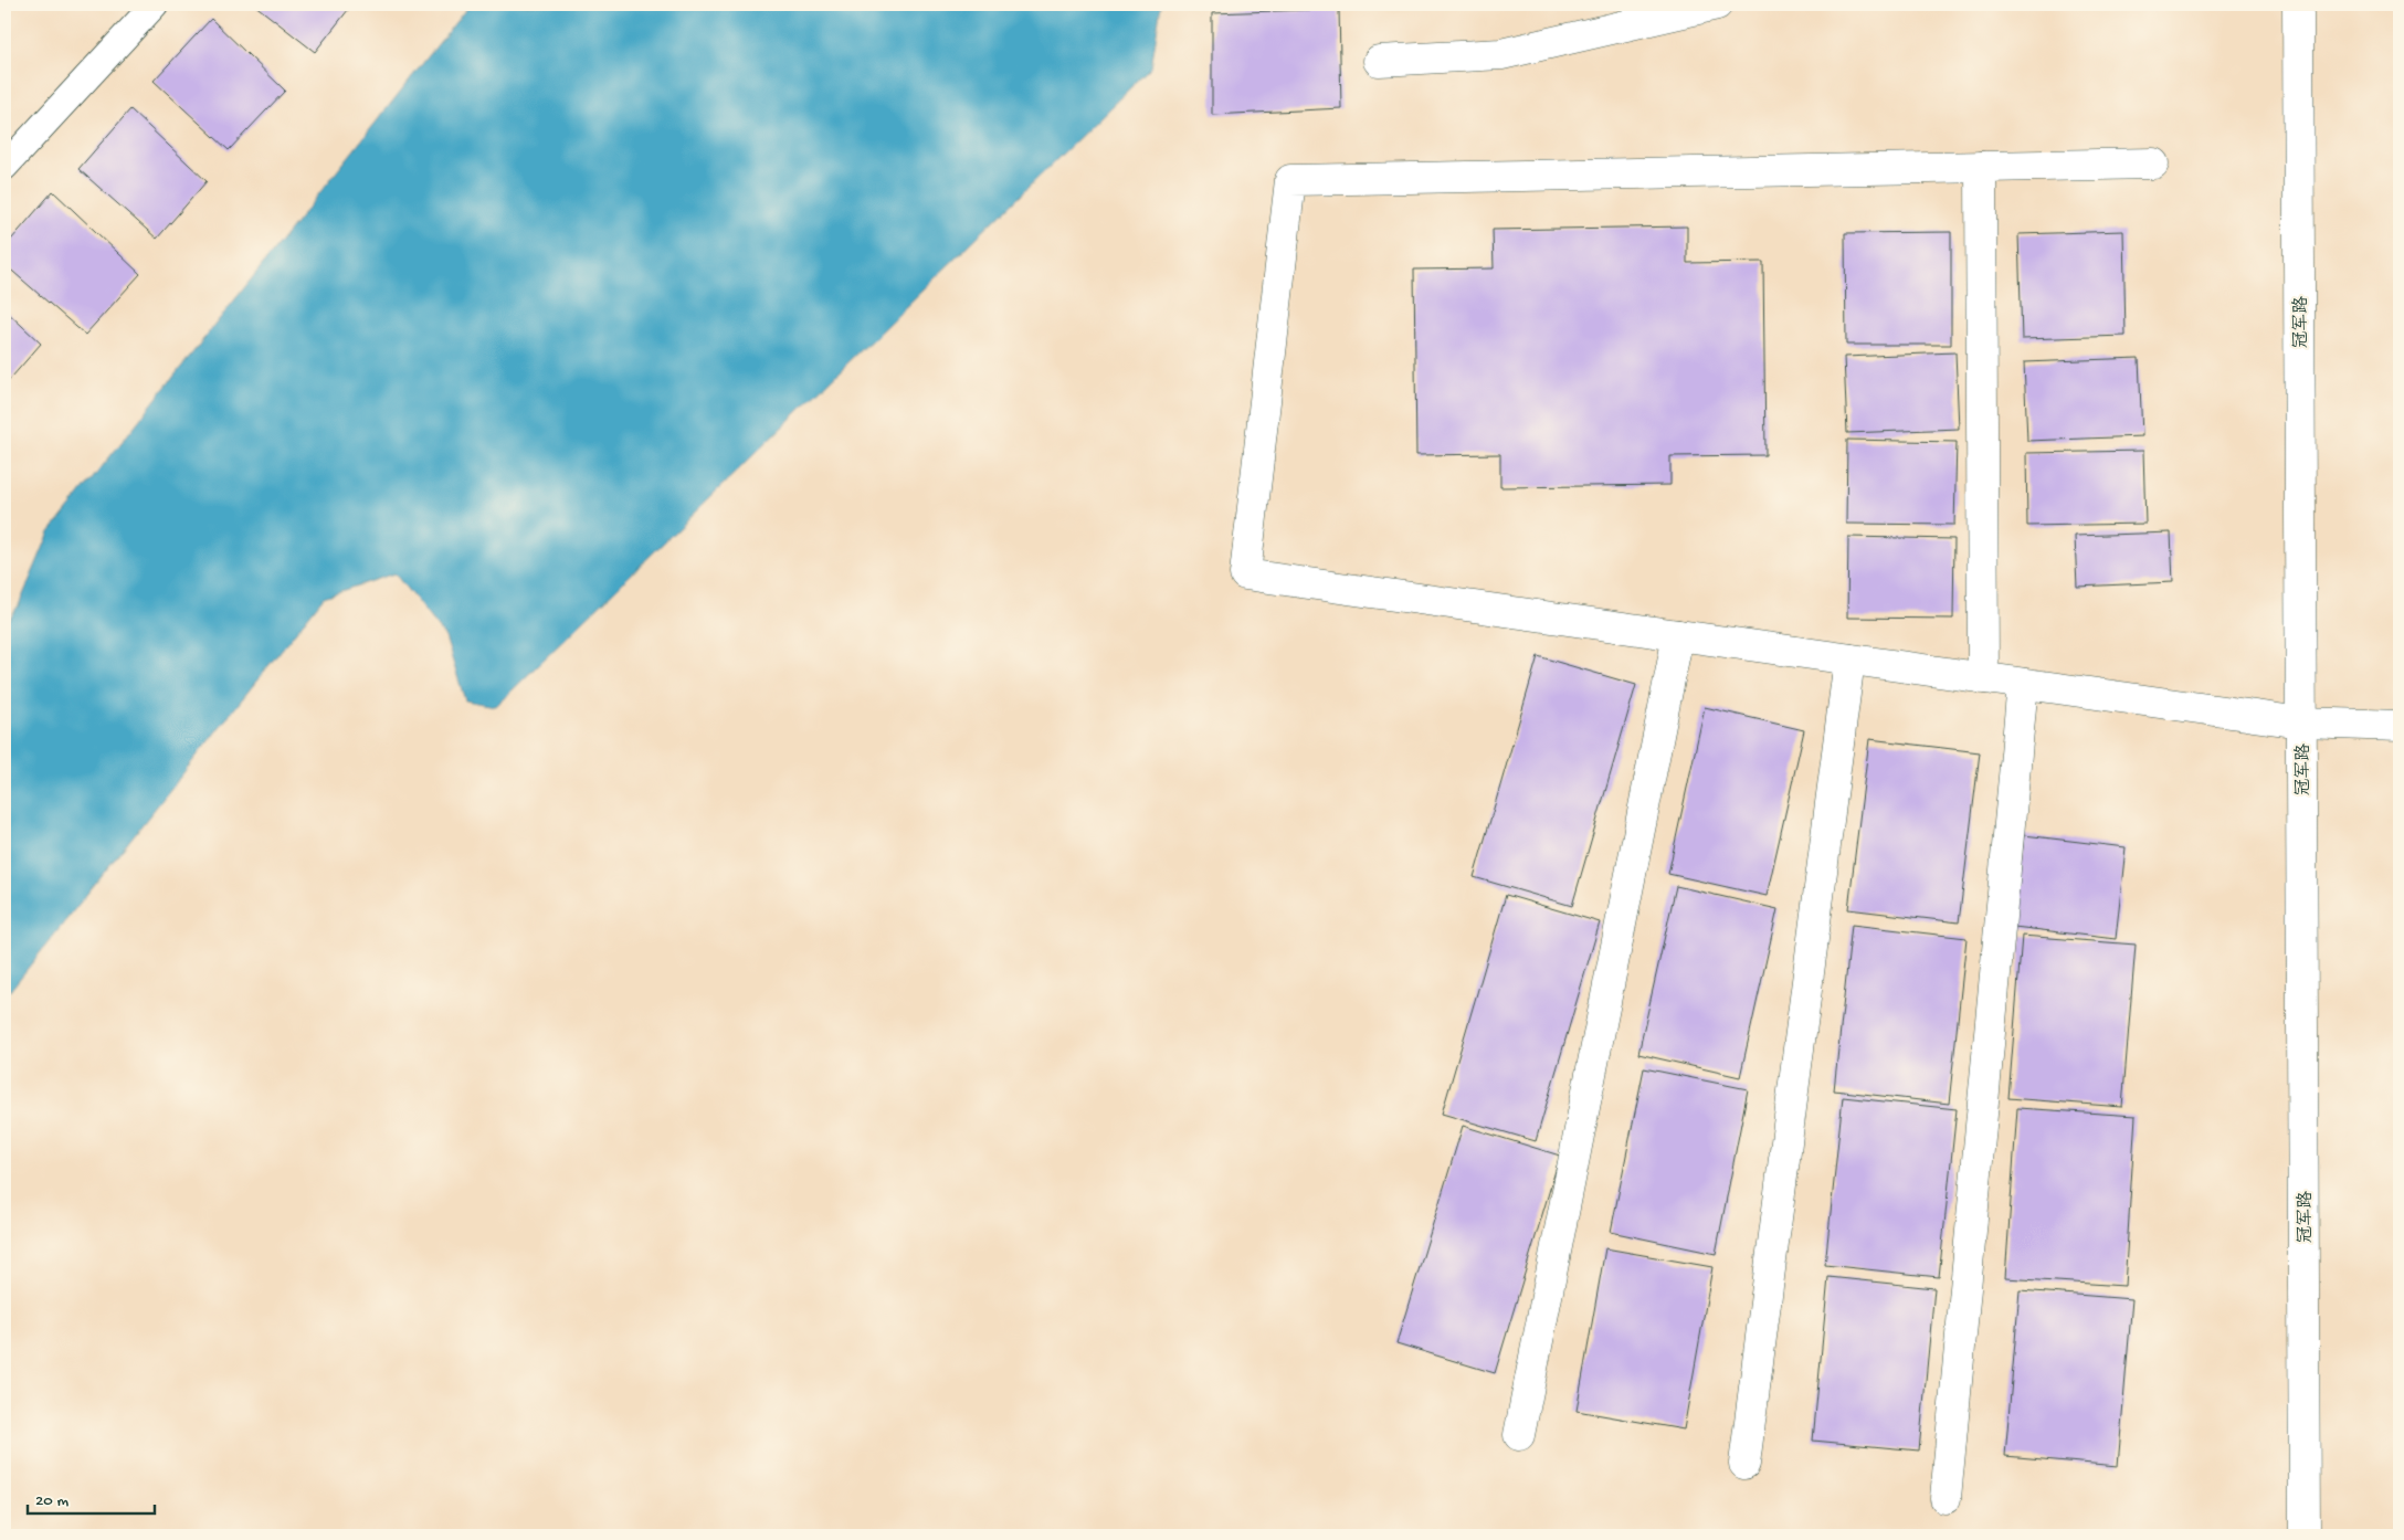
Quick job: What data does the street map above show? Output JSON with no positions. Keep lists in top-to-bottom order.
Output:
{
  "streets": {
    "street": ["冠军路"]
  },
  "scale_bar": "20 m"
}
